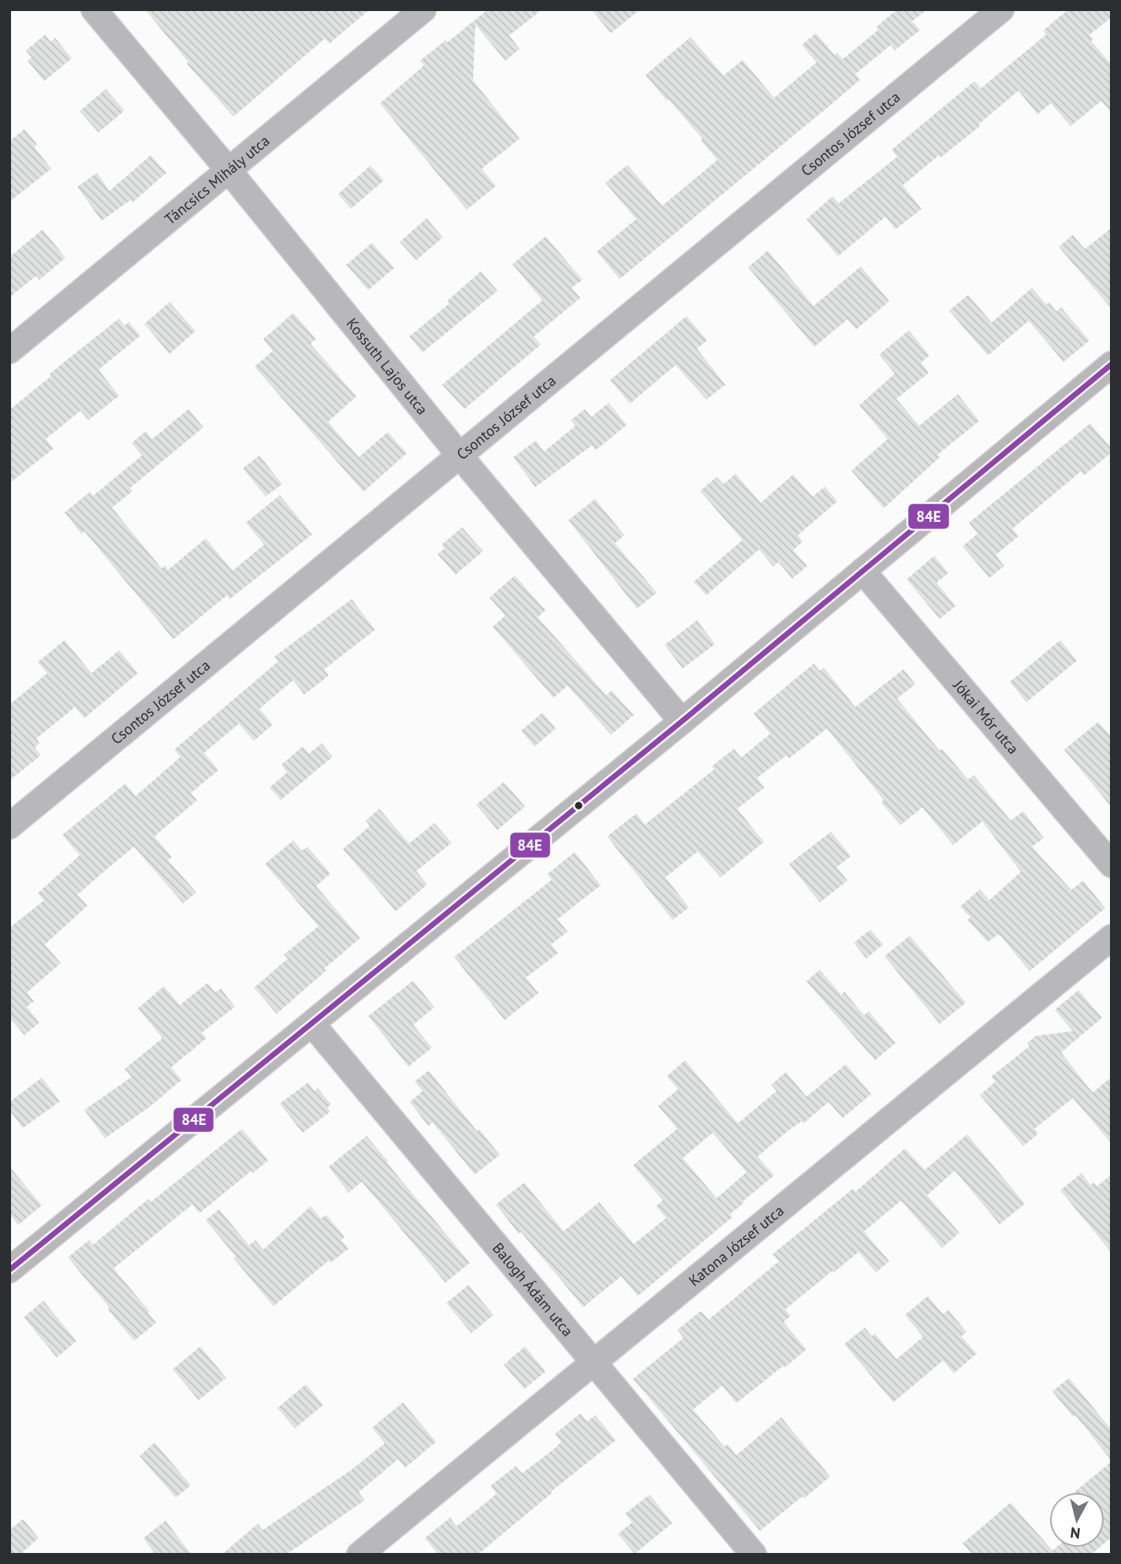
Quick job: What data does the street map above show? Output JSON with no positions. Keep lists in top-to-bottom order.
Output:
{
  "streets": {
    "street": [
      "Csontos József utca",
      "Táncsics Mihály utca",
      "Kossuth Lajos utca",
      "Jókai Mór utca",
      "Katona József utca",
      "Balogh Ádám utca"
    ]
  },
  "crossings": [
    ["Csontos József utca", "Kossuth Lajos utca"],
    ["Táncsics Mihály utca", "Kossuth Lajos utca"],
    ["Katona József utca", "Balogh Ádám utca"]
  ],
  "lines": ["transit line 84E"],
  "north": "bottom"
}
